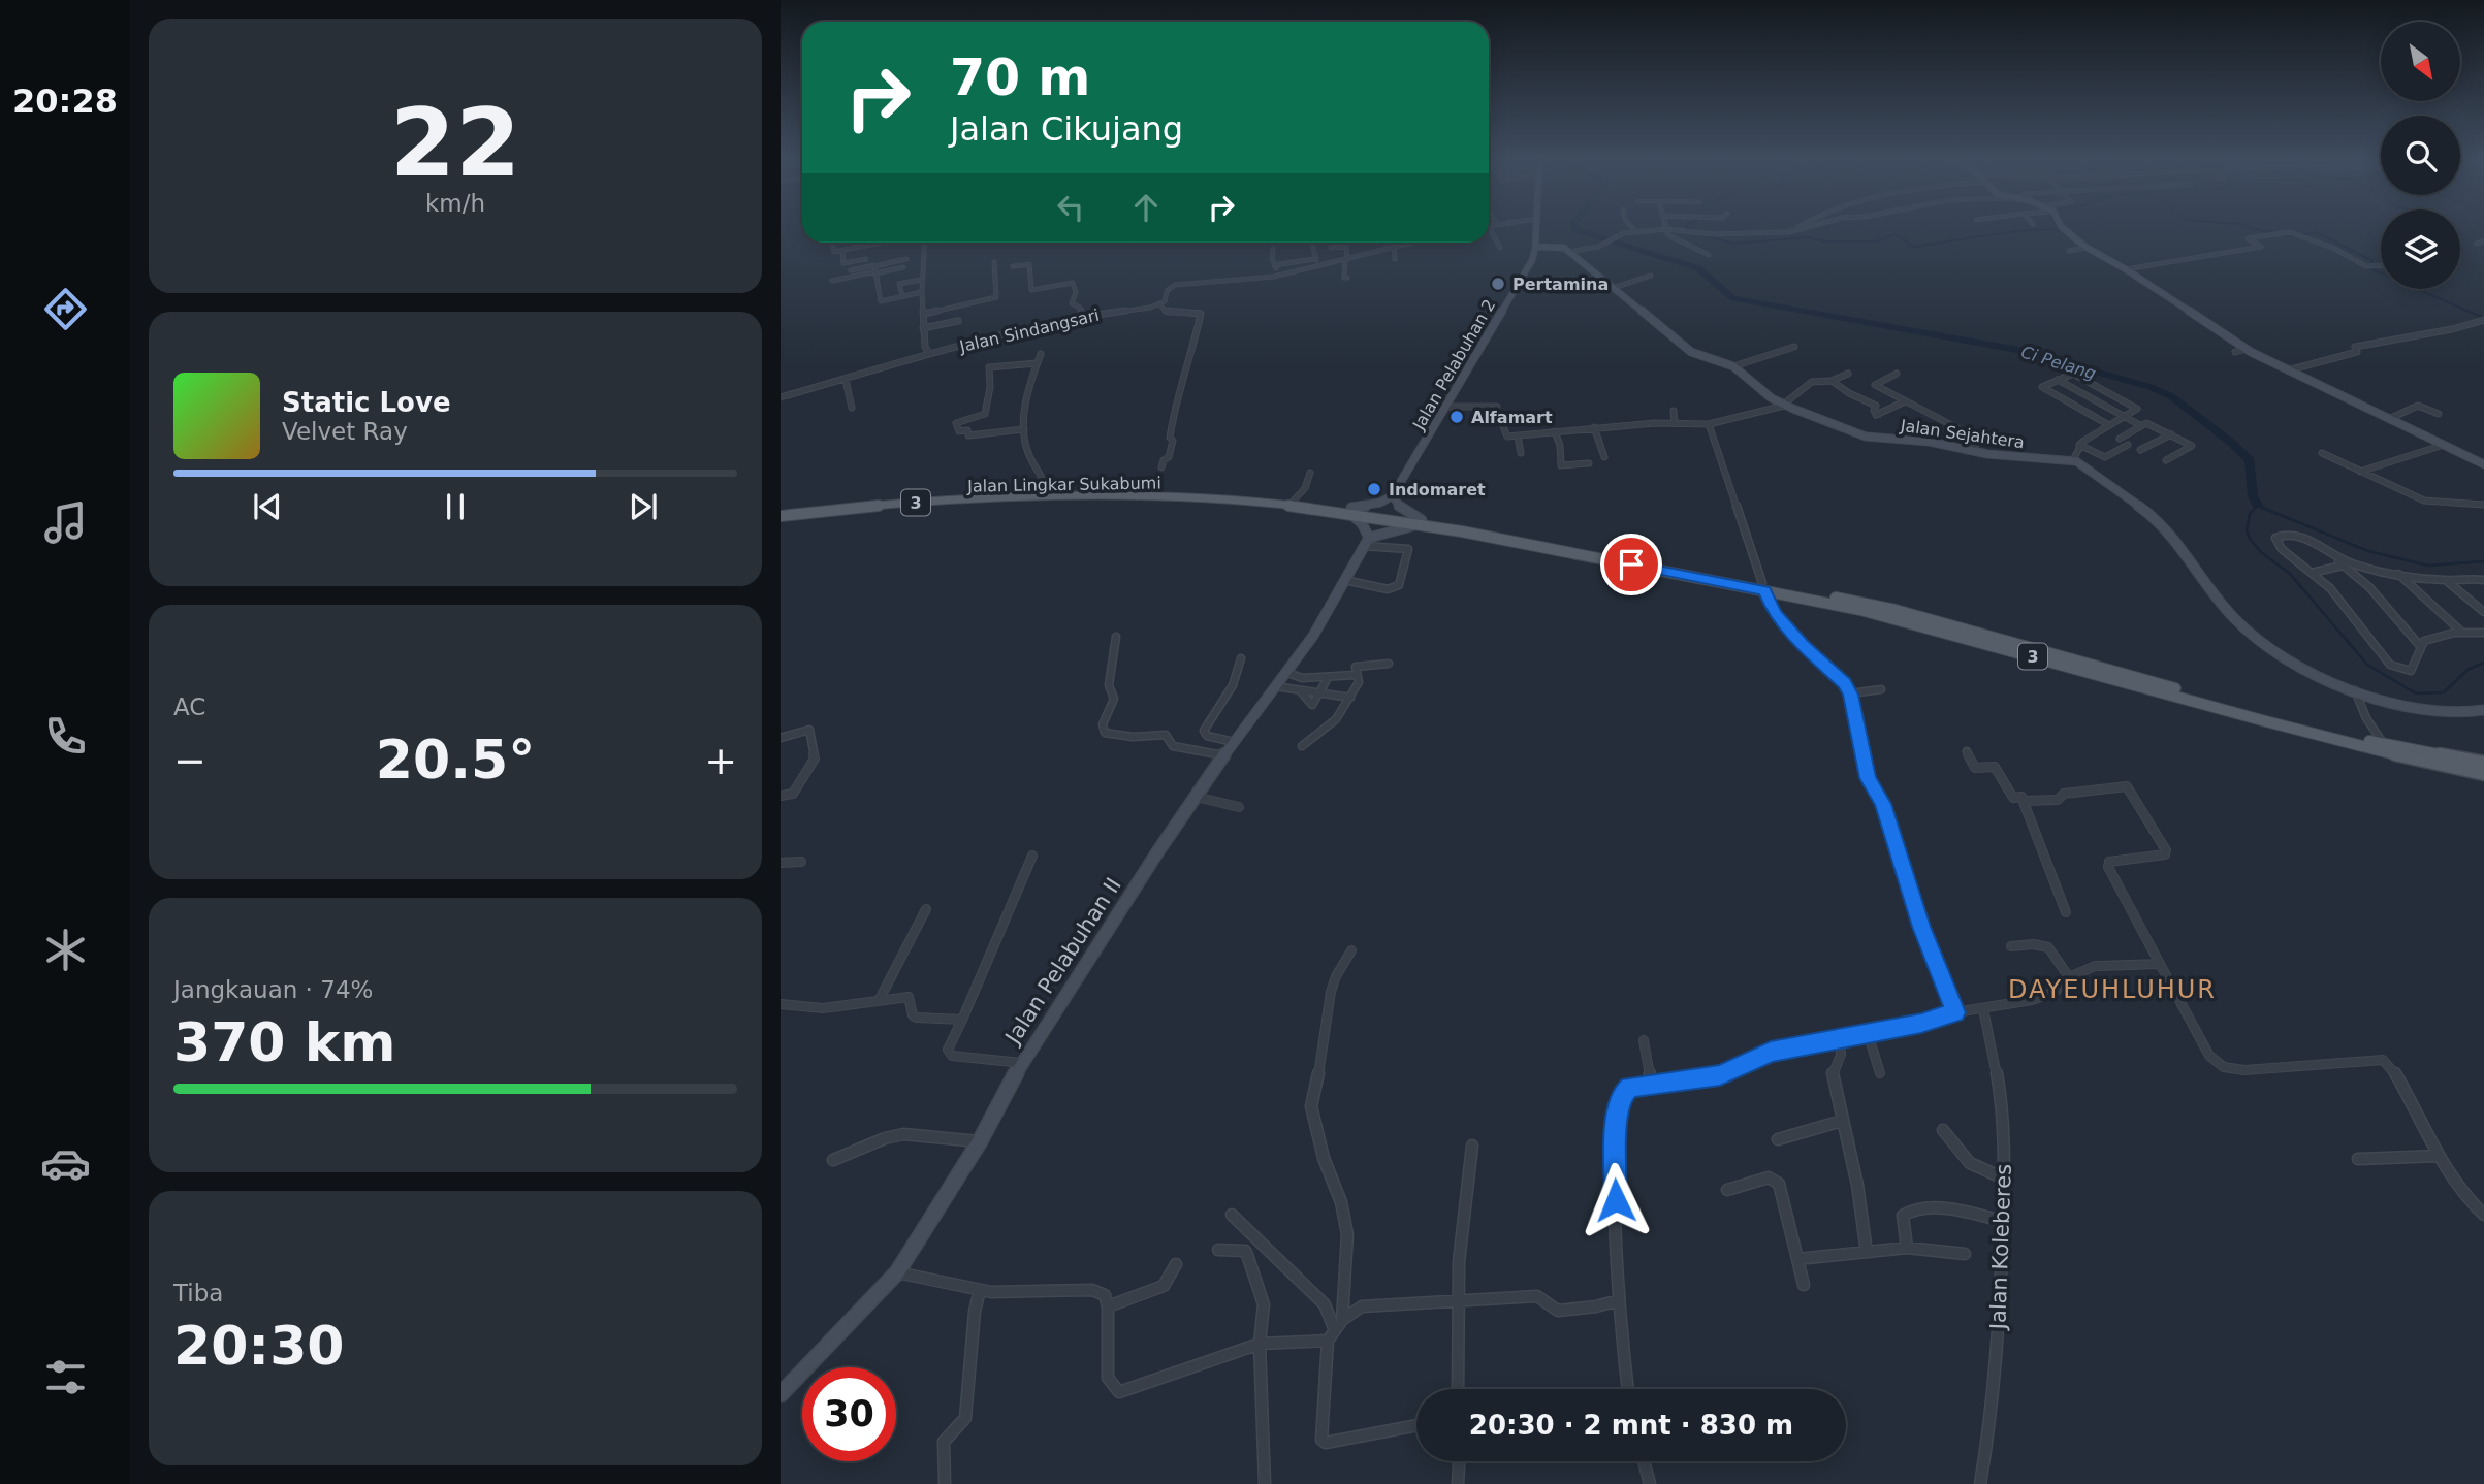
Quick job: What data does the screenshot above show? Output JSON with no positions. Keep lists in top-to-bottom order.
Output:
{
  "streets": {
    "main road": ["Jalan Lingkar Sukabumi", "3"],
    "street": [
      "Jalan Sindangsari",
      "Jalan Pelabuhan 2",
      "Jalan Sejahtera",
      "Jalan Pelabuhan II",
      "Jalan Koleberes"
    ]
  },
  "crossings": [
    ["Jalan Lingkar Sukabumi", "3"]
  ],
  "districts": ["DAYEUHLUHUR"],
  "water": ["Ci Pelang"],
  "places": ["Pertamina", "Alfamart", "Indomaret"],
  "north": "bottom right",
  "page": {
    "tabs": "20:28",
    "tile": [
      ["22", "km/h"],
      "AC",
      ["Jangkauan · 74%", "370 km"],
      ["Tiba", "20:30"]
    ],
    "turn": ["70 m", "Jalan Cikujang"],
    "song": ["Static Love", "Velvet Ray"],
    "heat": ["−", "20.5°", "+"],
    "limit": "30",
    "trip": "20:30 · 2 mnt · 830 m"
  }
}
